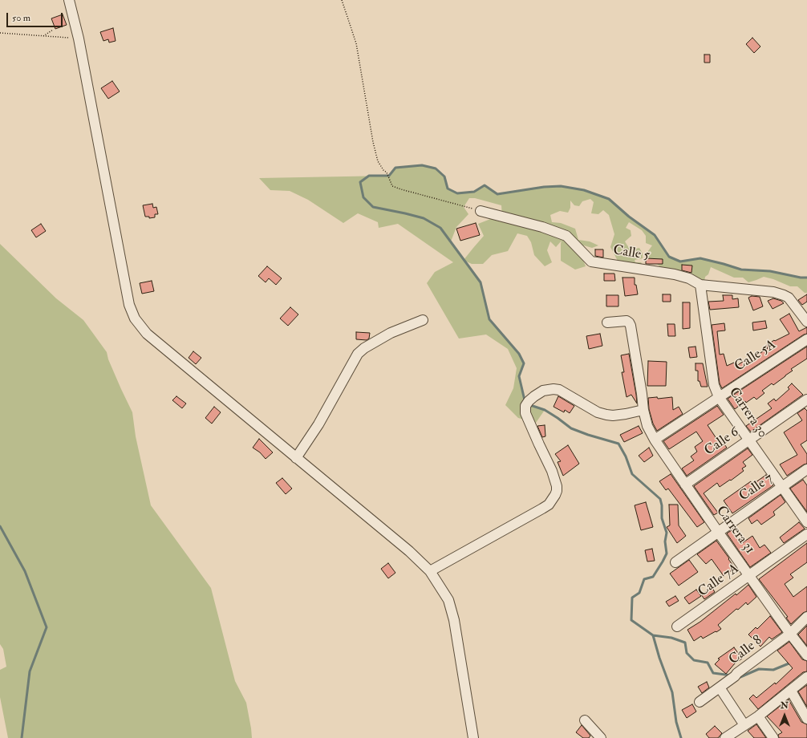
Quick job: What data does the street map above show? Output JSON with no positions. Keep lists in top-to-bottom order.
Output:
{
  "streets": {
    "street": [
      "Calle 5",
      "Calle 5A",
      "Carrera 30",
      "Calle 6",
      "Calle 7",
      "Carrera 31",
      "Calle 7A",
      "Calle 8"
    ]
  },
  "crossings": [
    ["Calle 5", "Carrera 30"],
    ["Calle 5A", "Carrera 30"],
    ["Calle 5A", "Carrera 31"],
    ["Carrera 30", "Calle 6"],
    ["Carrera 30", "Calle 7"],
    ["Calle 6", "Carrera 31"],
    ["Calle 7", "Carrera 31"],
    ["Carrera 31", "Calle 7A"],
    ["Carrera 31", "Calle 8"]
  ],
  "scale_bar": "50 m",
  "north": "top"
}
